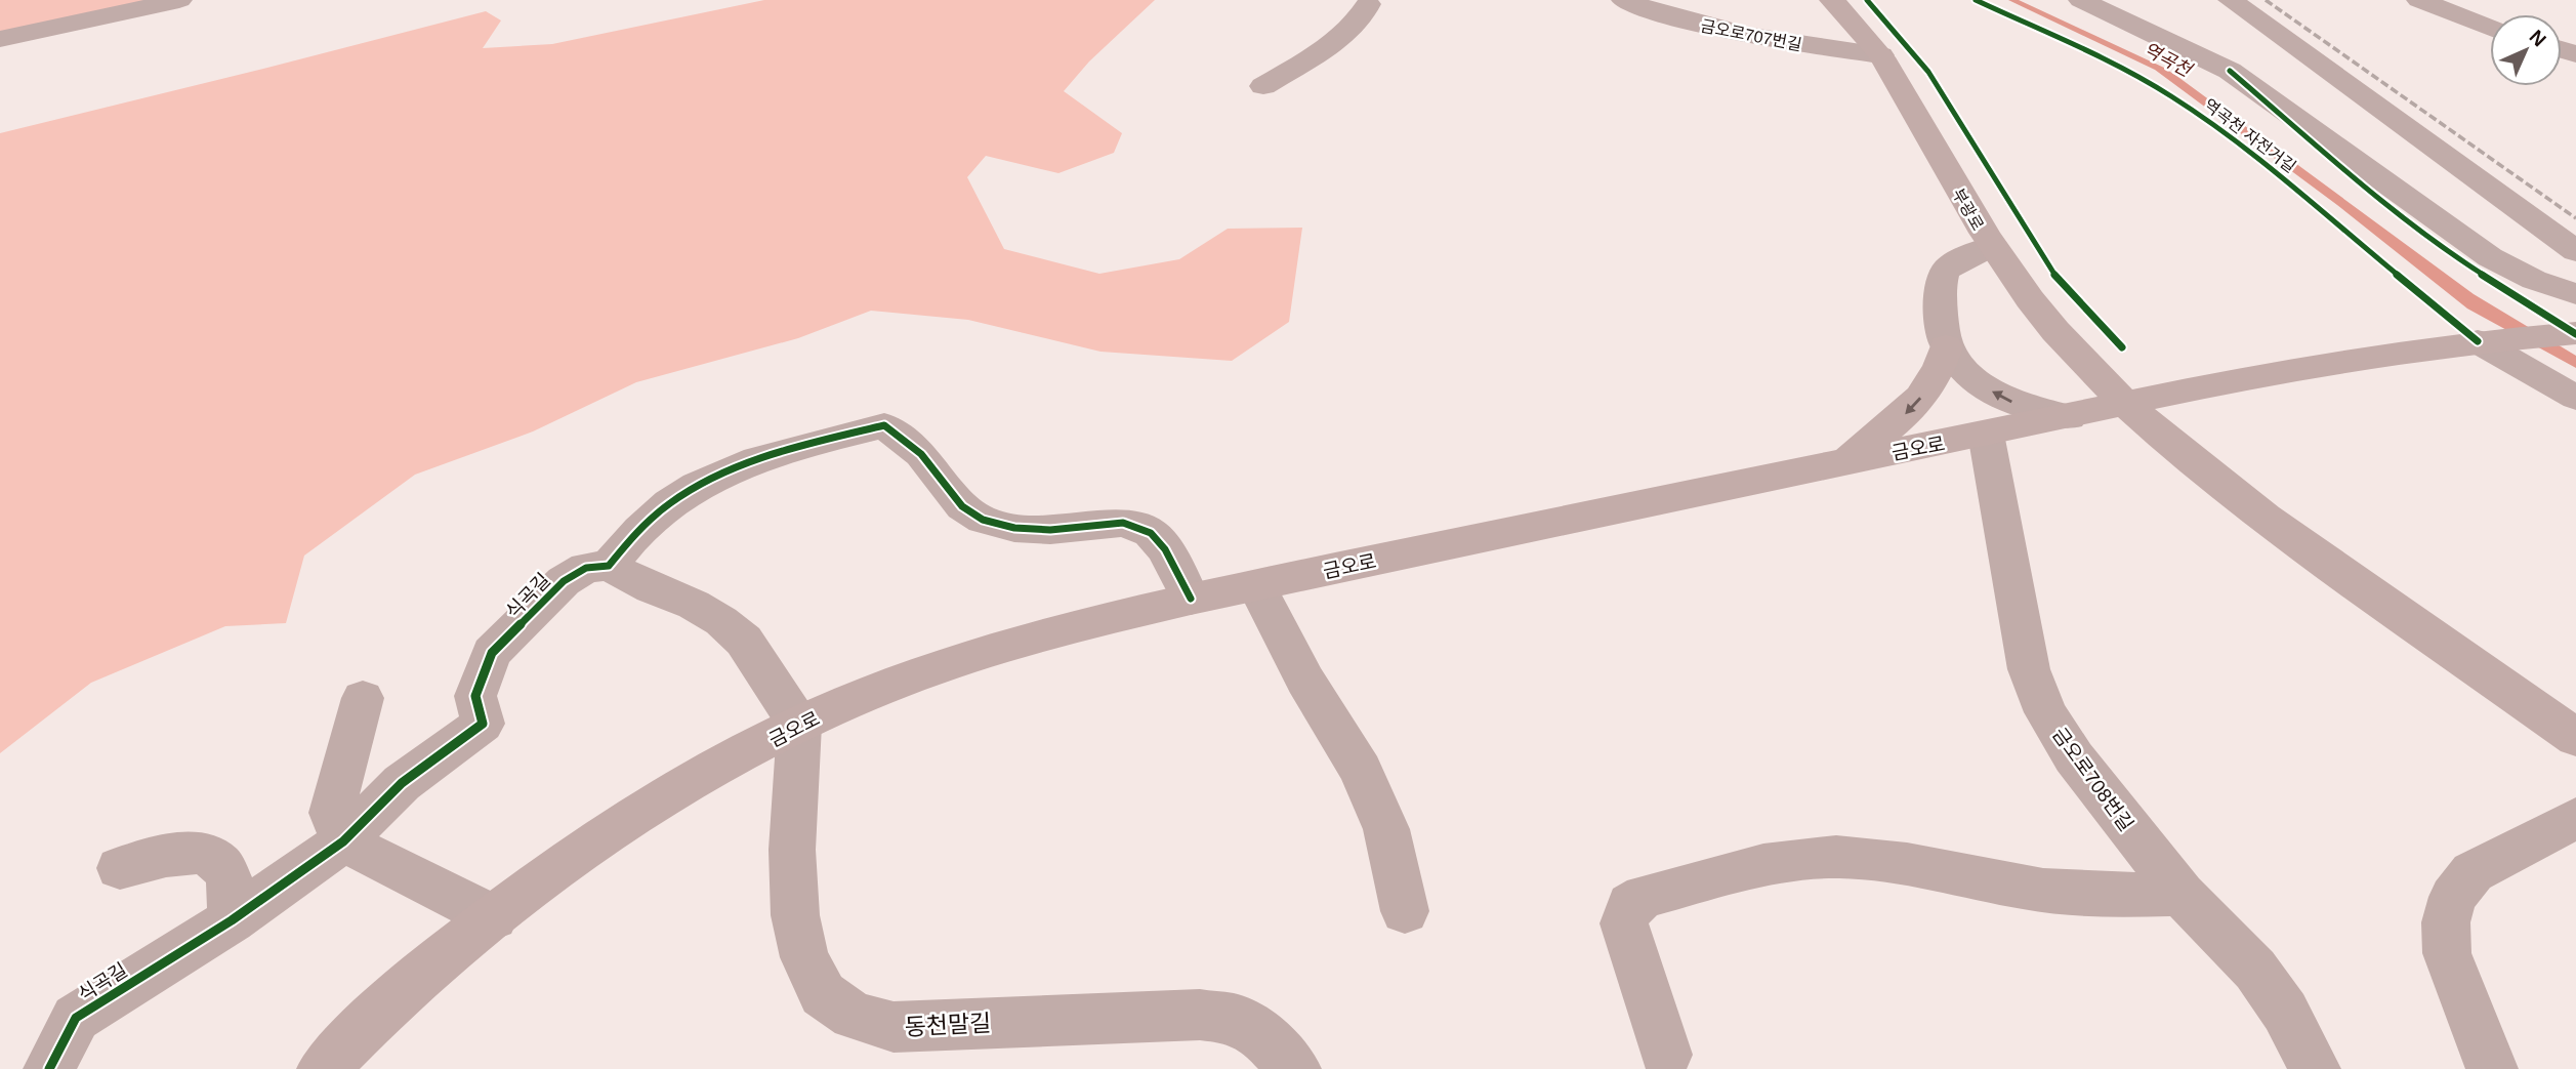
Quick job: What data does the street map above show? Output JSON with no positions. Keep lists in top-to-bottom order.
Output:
{
  "streets": {
    "main road": ["부광로", "금오로"],
    "street": [
      "금오로707번길",
      "식곡길",
      "금오로708번길",
      "동천말길"
    ],
    "cycle path": ["역곡천 자전거길"]
  },
  "crossings": [
    ["금오로707번길", "부광로"],
    ["부광로", "금오로"],
    ["금오로", "금오로708번길"],
    ["금오로", "동천말길"]
  ],
  "water": ["역곡천"],
  "north": "top right"
}
